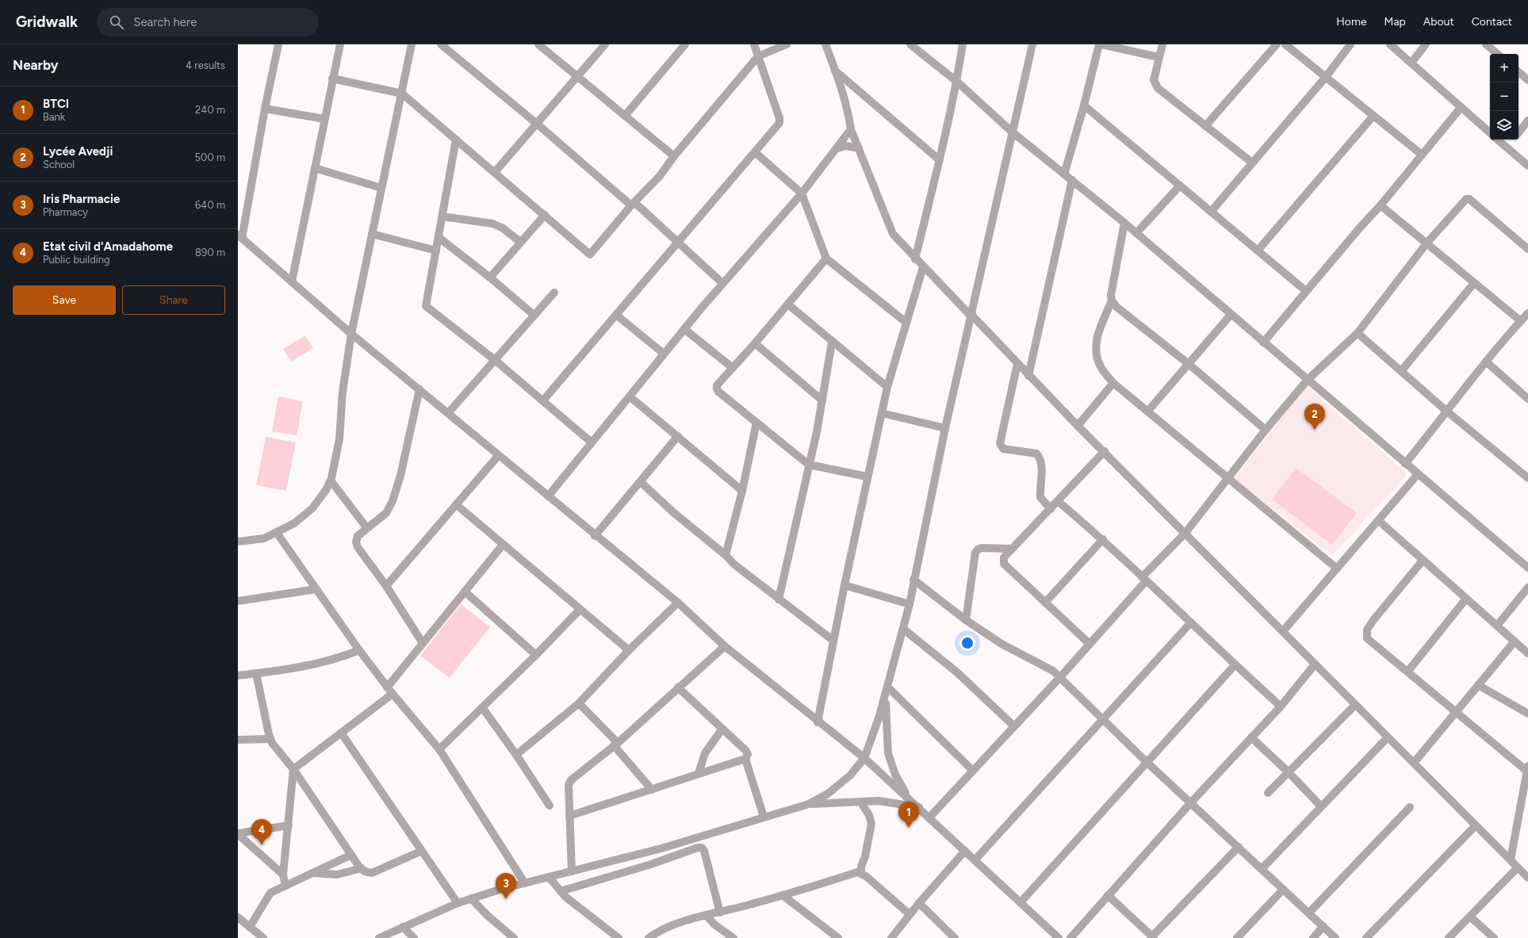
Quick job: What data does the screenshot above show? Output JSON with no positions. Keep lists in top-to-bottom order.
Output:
{
  "page": {
    "header": "Gridwalk",
    "search": "Search here",
    "nav": [
      "Home",
      "Map",
      "About",
      "Contact"
    ],
    "heading": ["Nearby", "4 results"],
    "map_buttons": ["+", "−"],
    "list": [
      {
        "mark": "1",
        "name": "BTCI",
        "note": "Bank",
        "value": "240 m"
      },
      {
        "mark": "2",
        "name": "Lycée Avedji",
        "note": "School",
        "value": "500 m"
      },
      {
        "mark": "3",
        "name": "Iris Pharmacie",
        "note": "Pharmacy",
        "value": "640 m"
      },
      {
        "mark": "4",
        "name": "Etat civil d'Amadahome",
        "note": "Public building",
        "value": "890 m"
      }
    ],
    "buttons": ["Save", "Share"],
    "pins": [
      "2",
      "1",
      "4",
      "3"
    ]
  }
}
